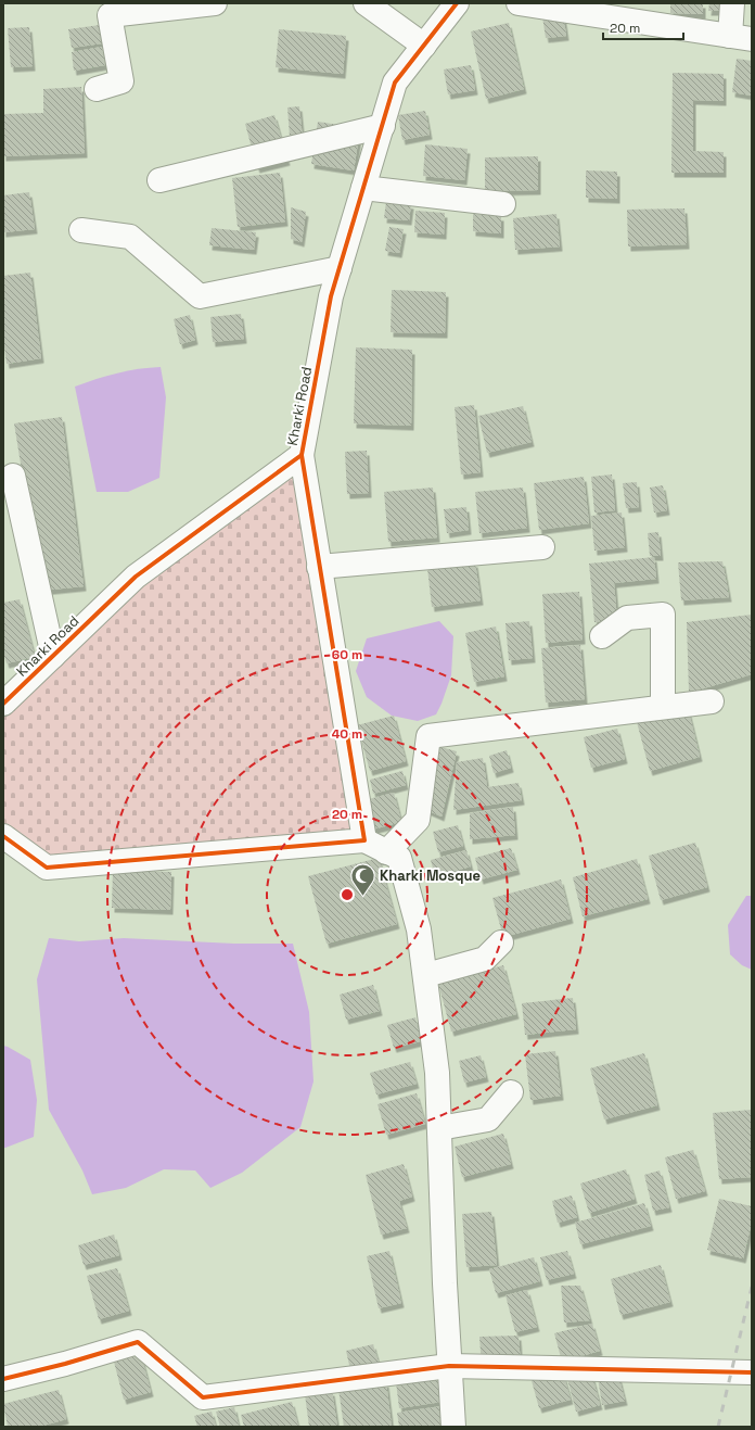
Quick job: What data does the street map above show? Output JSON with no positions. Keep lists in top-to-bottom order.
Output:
{
  "streets": {
    "street": ["Kharki Road"]
  },
  "places": {
    "mosque": ["Kharki Mosque"]
  },
  "scale_bar": "20 m",
  "rings": ["60 m", "40 m", "20 m"]
}
